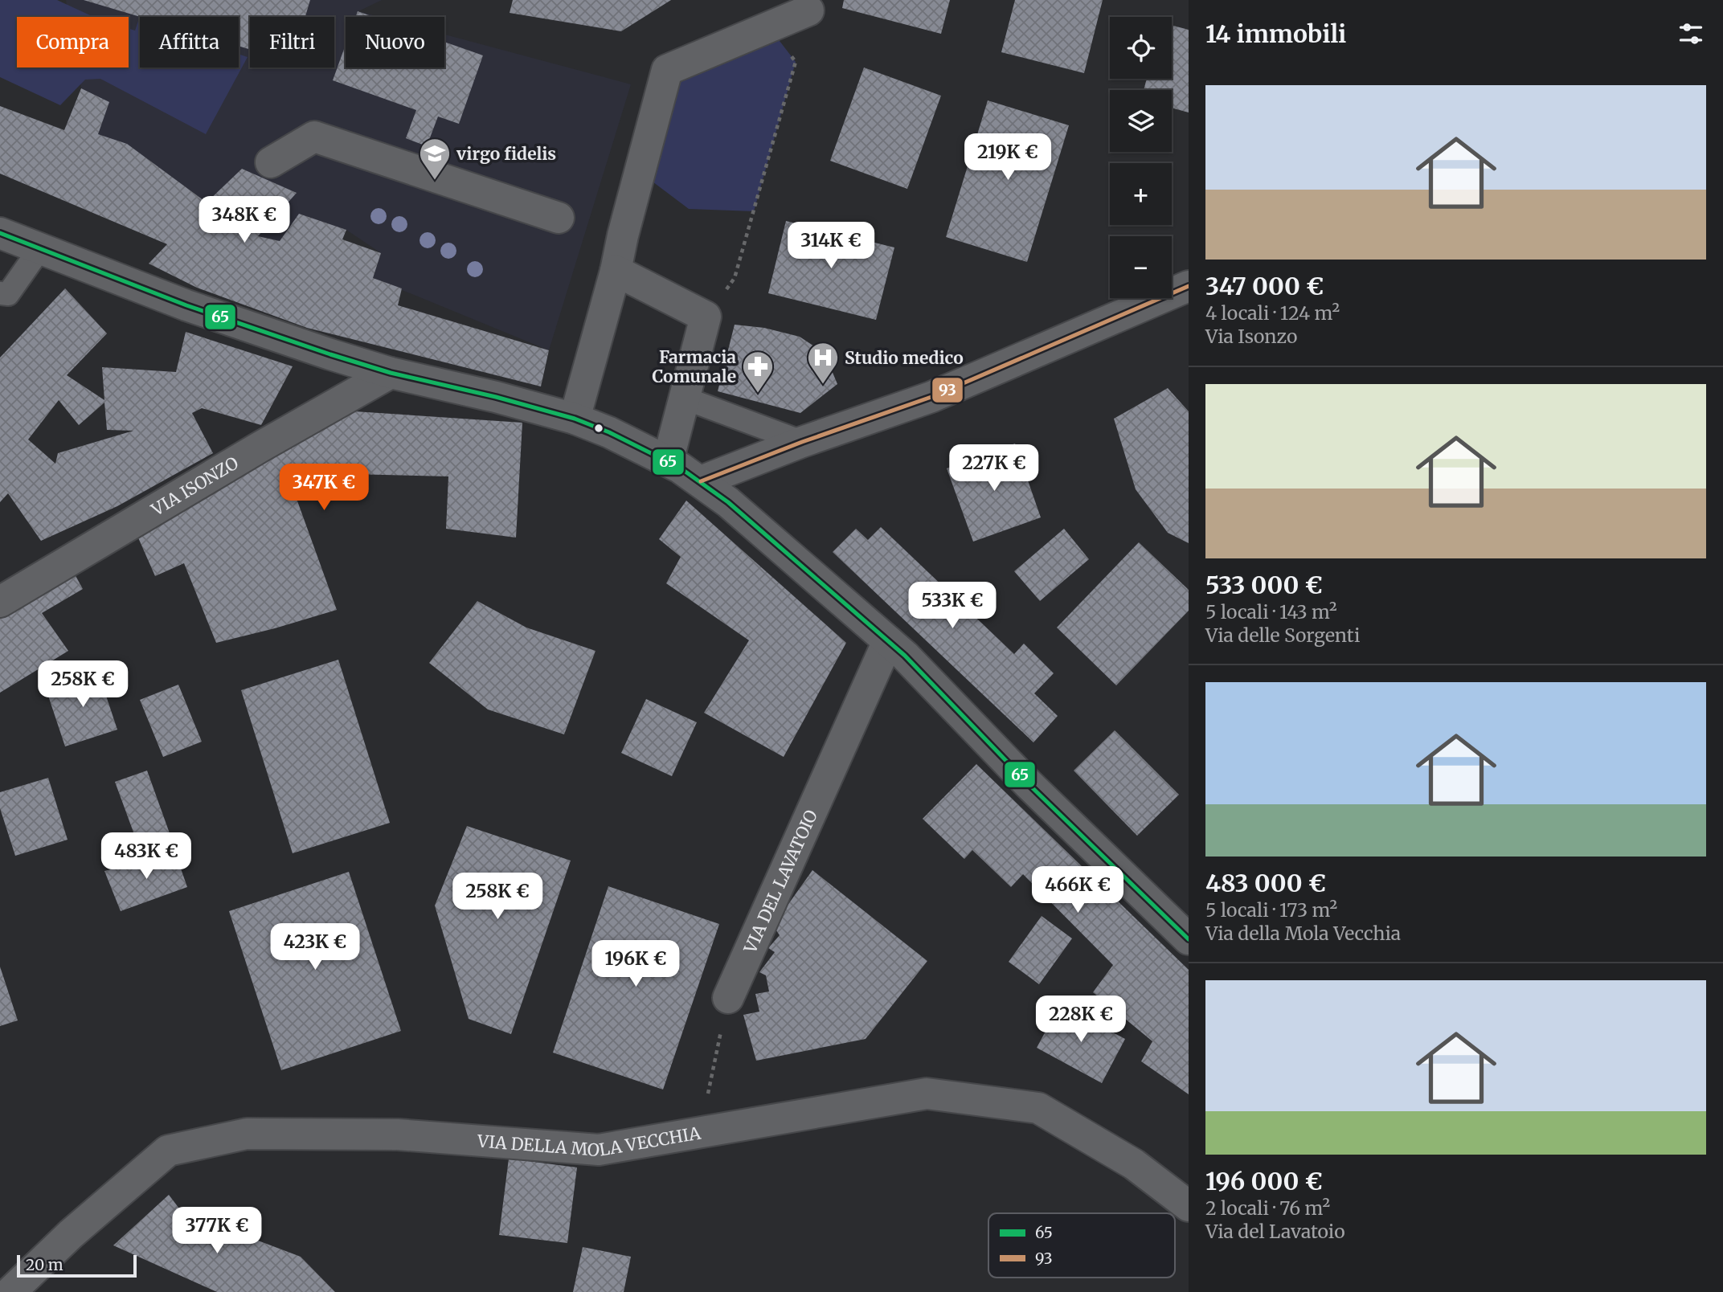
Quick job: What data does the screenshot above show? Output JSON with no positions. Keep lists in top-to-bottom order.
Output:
{
  "streets": {
    "street": ["VIA ISONZO", "VIA DEL LAVATOIO", "VIA DELLA MOLA VECCHIA"]
  },
  "places": {
    "school or university": ["virgo fidelis"],
    "hospital": ["Studio medico"],
    "pharmacy": ["Farmacia Comunale"]
  },
  "lines": ["transit line 65", "transit line 93"],
  "legend": ["65", "93"],
  "scale_bar": "20 m",
  "page": {
    "heading": "14 immobili",
    "map_buttons": ["+", "−"],
    "chip": [
      "Compra",
      "Affitta",
      "Filtri",
      "Nuovo"
    ],
    "list": [
      {
        "name": "347 000 €",
        "note": "4 locali · 124 m² · Via Isonzo"
      },
      {
        "name": "533 000 €",
        "note": "5 locali · 143 m² · Via delle Sorgenti"
      },
      {
        "name": "483 000 €",
        "note": "5 locali · 173 m² · Via della Mola Vecchia"
      },
      {
        "name": "196 000 €",
        "note": "2 locali · 76 m² · Via del Lavatoio"
      }
    ],
    "price": [
      "219K €",
      "348K €",
      "314K €",
      "227K €",
      "347K €",
      "533K €",
      "258K €",
      "483K €",
      "466K €",
      "258K €",
      "423K €",
      "196K €",
      "228K €",
      "377K €"
    ],
    "scale": "20 m"
  }
}
